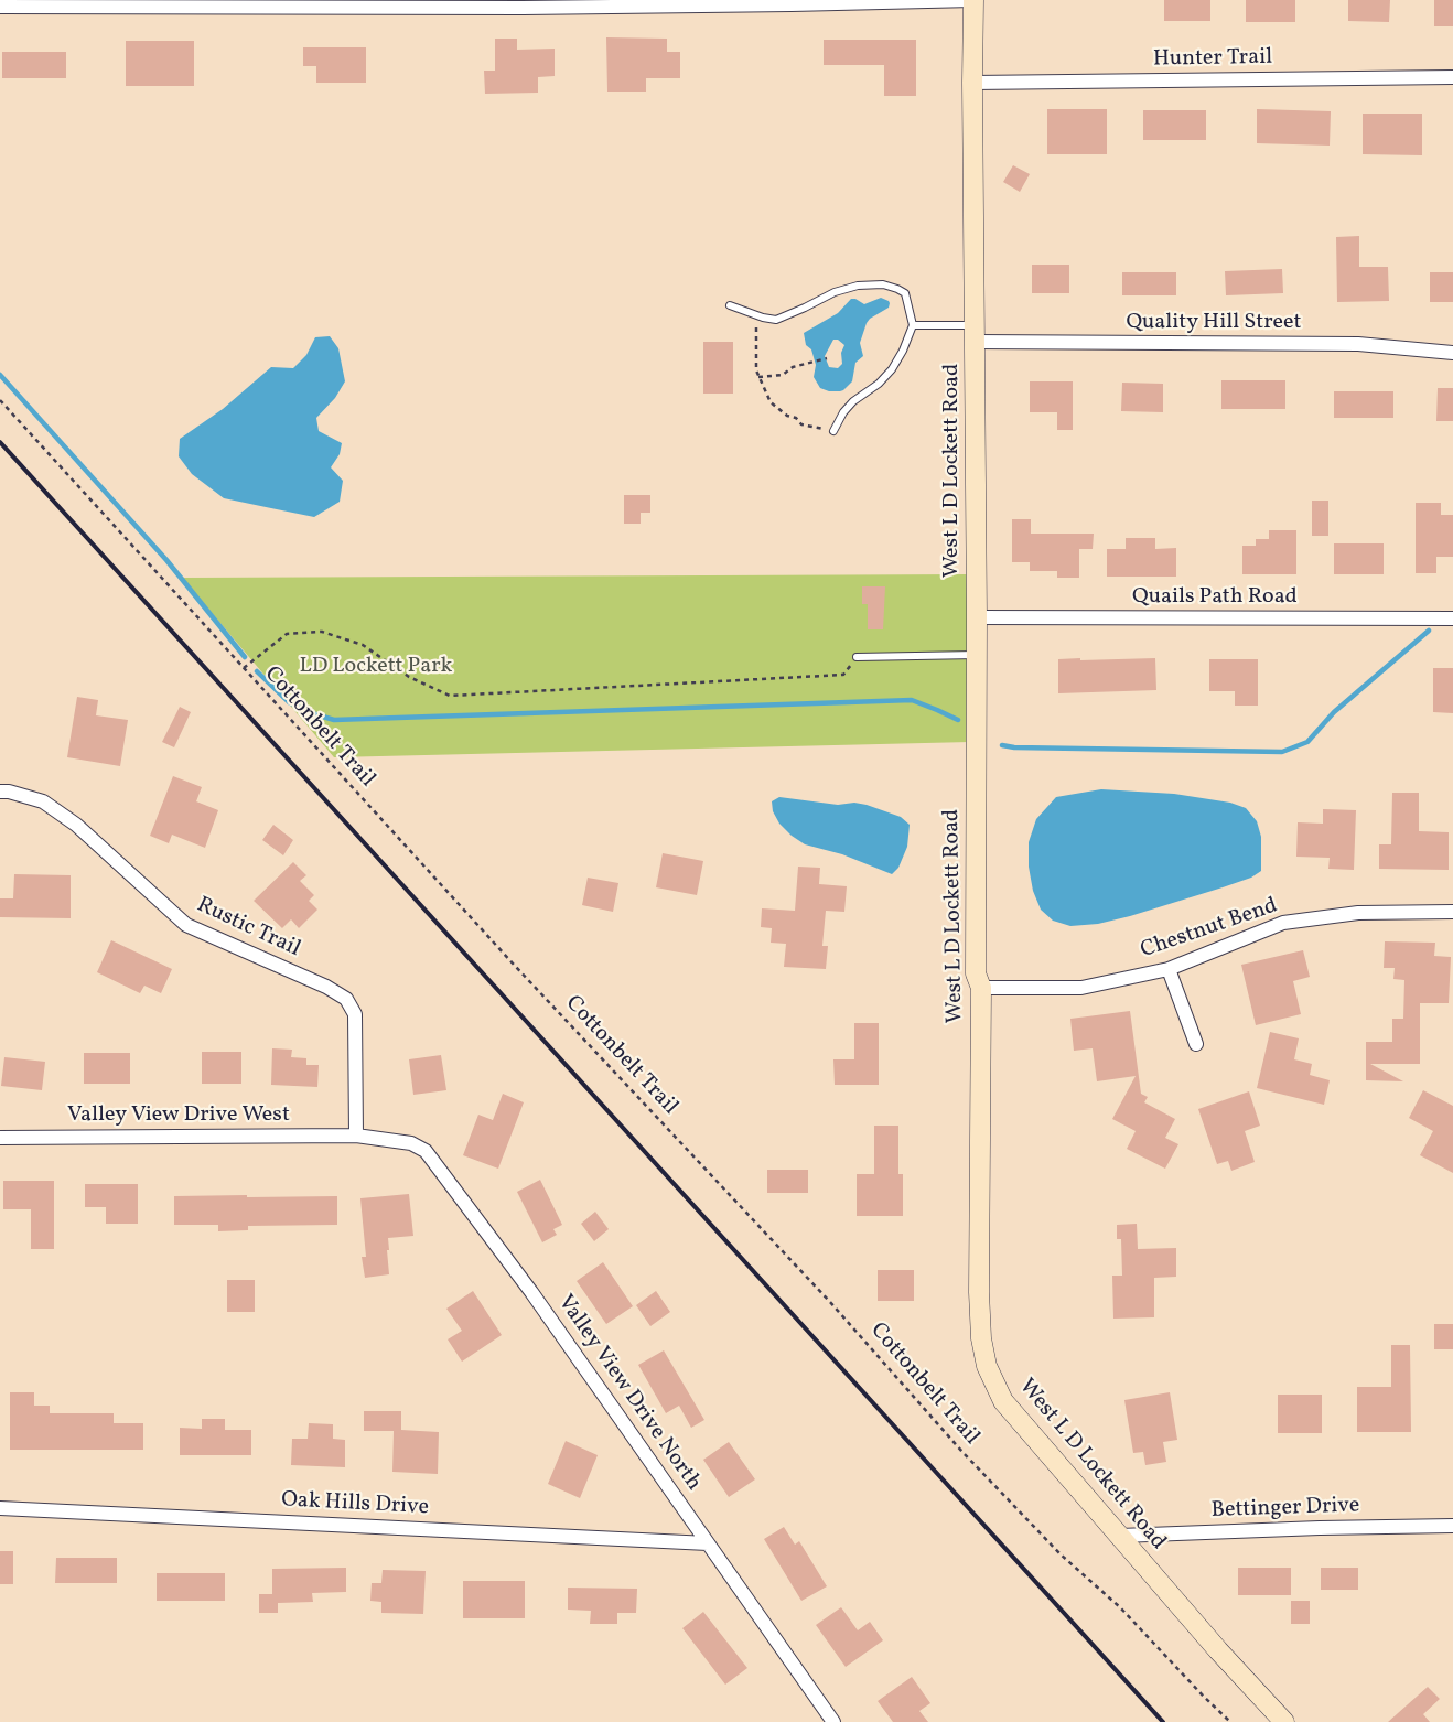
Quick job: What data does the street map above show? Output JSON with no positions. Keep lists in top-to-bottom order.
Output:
{
  "streets": {
    "main road": ["West L D Lockett Road"],
    "street": [
      "Hunter Trail",
      "Quality Hill Street",
      "Quails Path Road",
      "Rustic Trail",
      "Chestnut Bend",
      "Valley View Drive West",
      "Valley View Drive North",
      "Oak Hills Drive",
      "Bettinger Drive"
    ],
    "path": ["Cottonbelt Trail"]
  },
  "crossings": [
    ["Hunter Trail", "West L D Lockett Road"],
    ["Quality Hill Street", "West L D Lockett Road"],
    ["West L D Lockett Road", "Quails Path Road"],
    ["West L D Lockett Road", "Chestnut Bend"],
    ["West L D Lockett Road", "Bettinger Drive"],
    ["Rustic Trail", "Valley View Drive West"],
    ["Rustic Trail", "Valley View Drive North"],
    ["Valley View Drive West", "Valley View Drive North"],
    ["Valley View Drive North", "Oak Hills Drive"]
  ],
  "parks": ["LD Lockett Park"]
}
